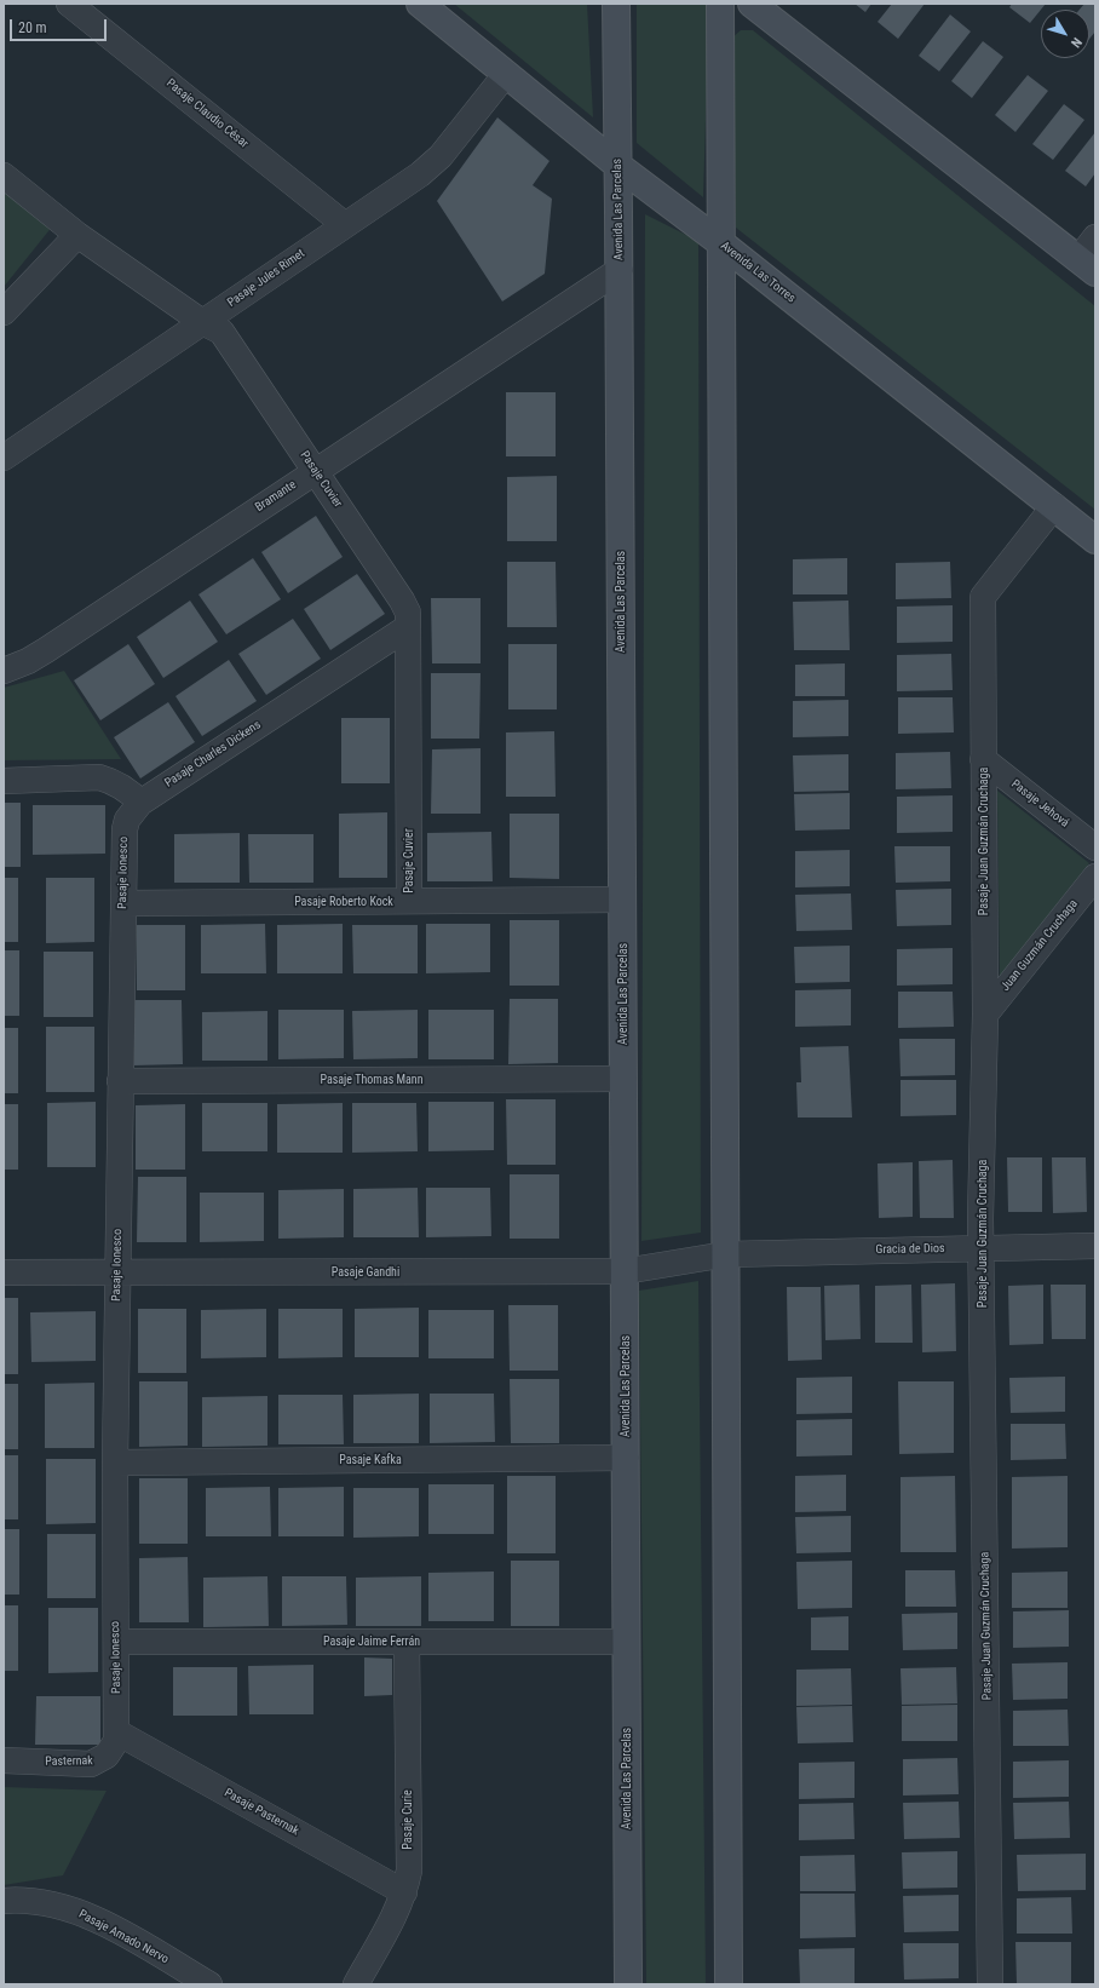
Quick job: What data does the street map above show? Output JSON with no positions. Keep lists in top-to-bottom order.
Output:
{
  "streets": {
    "street": [
      "Pasaje Claudio César",
      "Avenida Las Parcelas",
      "Avenida Las Torres",
      "Pasaje Jules Rimet",
      "Pasaje Cuvier",
      "Bramante",
      "Pasaje Charles Dickens",
      "Pasaje Jehová",
      "Pasaje Juan Guzmán Cruchaga",
      "Pasaje Ionesco",
      "Pasaje Roberto Kock",
      "Juan Guzmán Cruchaga",
      "Pasaje Thomas Mann",
      "Gracia de Dios",
      "Pasaje Gandhi",
      "Pasaje Kafka",
      "Pasaje Jaime Ferrán",
      "Pasternak",
      "Pasaje Pasternak",
      "Pasaje Curie",
      "Pasaje Amado Nervo"
    ]
  },
  "crossings": [
    ["Pasaje Claudio César", "Pasaje Jules Rimet"],
    ["Avenida Las Parcelas", "Avenida Las Torres"],
    ["Avenida Las Parcelas", "Bramante"],
    ["Avenida Las Parcelas", "Pasaje Roberto Kock"],
    ["Avenida Las Parcelas", "Pasaje Thomas Mann"],
    ["Avenida Las Parcelas", "Pasaje Gandhi"],
    ["Avenida Las Parcelas", "Pasaje Kafka"],
    ["Avenida Las Parcelas", "Pasaje Jaime Ferrán"],
    ["Avenida Las Torres", "Pasaje Jules Rimet"],
    ["Avenida Las Torres", "Pasaje Juan Guzmán Cruchaga"],
    ["Pasaje Jules Rimet", "Pasaje Cuvier"],
    ["Pasaje Cuvier", "Bramante"],
    ["Pasaje Cuvier", "Pasaje Charles Dickens"],
    ["Pasaje Cuvier", "Pasaje Roberto Kock"],
    ["Pasaje Charles Dickens", "Pasaje Ionesco"],
    ["Pasaje Jehová", "Pasaje Juan Guzmán Cruchaga"],
    ["Pasaje Juan Guzmán Cruchaga", "Juan Guzmán Cruchaga"],
    ["Pasaje Juan Guzmán Cruchaga", "Gracia de Dios"],
    ["Pasaje Ionesco", "Pasaje Roberto Kock"],
    ["Pasaje Ionesco", "Pasaje Thomas Mann"],
    ["Pasaje Ionesco", "Pasaje Gandhi"],
    ["Pasaje Ionesco", "Pasaje Kafka"],
    ["Pasaje Ionesco", "Pasaje Jaime Ferrán"],
    ["Pasaje Ionesco", "Pasternak"],
    ["Pasaje Ionesco", "Pasaje Pasternak"],
    ["Gracia de Dios", "Pasaje Gandhi"],
    ["Pasaje Jaime Ferrán", "Pasaje Curie"],
    ["Pasternak", "Pasaje Pasternak"],
    ["Pasaje Pasternak", "Pasaje Curie"]
  ],
  "scale_bar": "20 m",
  "north": "bottom right"
}
